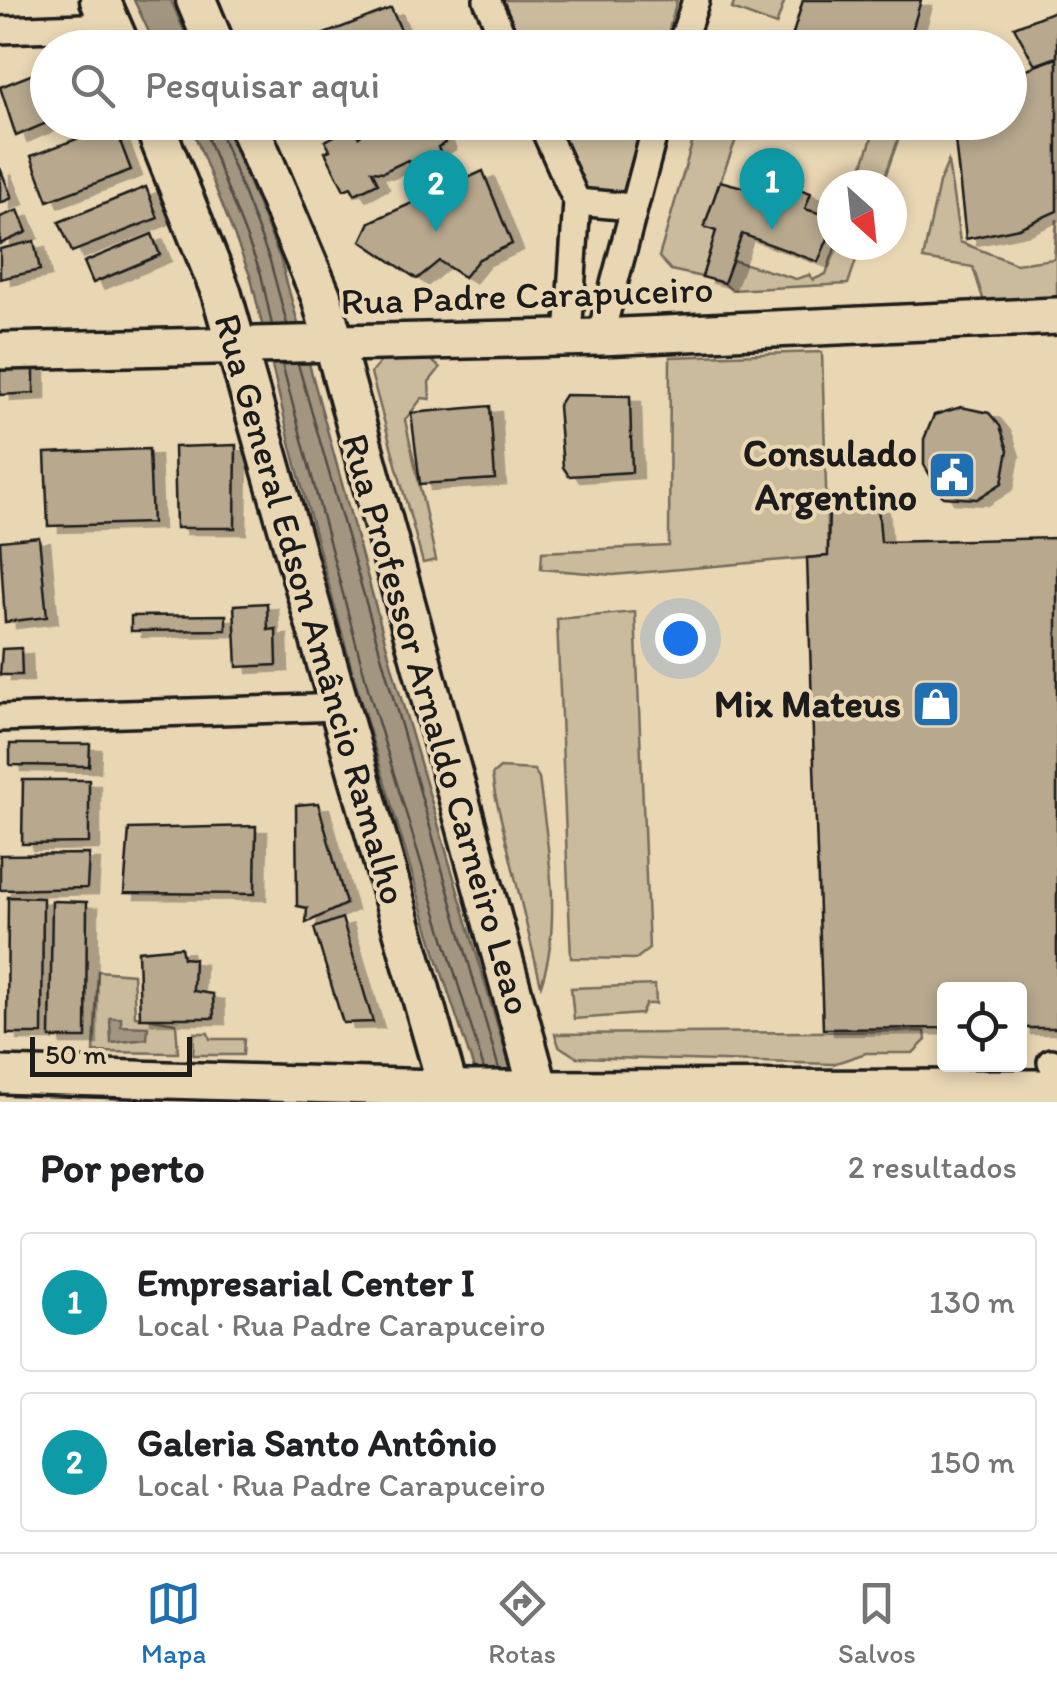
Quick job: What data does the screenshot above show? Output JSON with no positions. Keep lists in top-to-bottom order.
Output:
{
  "streets": {
    "main road": ["Rua Padre Carapuceiro", "Rua General Edson Amâncio Ramalho", "Rua Professor Arnaldo Carneiro Leao"]
  },
  "crossings": [
    ["Rua Padre Carapuceiro", "Rua General Edson Amâncio Ramalho"],
    ["Rua Padre Carapuceiro", "Rua Professor Arnaldo Carneiro Leao"]
  ],
  "places": {
    "public building": ["Consulado Argentino"],
    "shop": ["Mix Mateus"]
  },
  "scale_bar": "50 m",
  "north": "bottom right",
  "page": {
    "search": "Pesquisar aqui",
    "pins": ["1", "2"],
    "scale": "50 m",
    "heading": ["Por perto", "2 resultados"],
    "list": [
      {
        "mark": "1",
        "name": "Empresarial Center I",
        "note": "Local · Rua Padre Carapuceiro",
        "value": "130 m"
      },
      {
        "mark": "2",
        "name": "Galeria Santo Antônio",
        "note": "Local · Rua Padre Carapuceiro",
        "value": "150 m"
      }
    ],
    "nav": ["Mapa", "Rotas", "Salvos"]
  }
}
